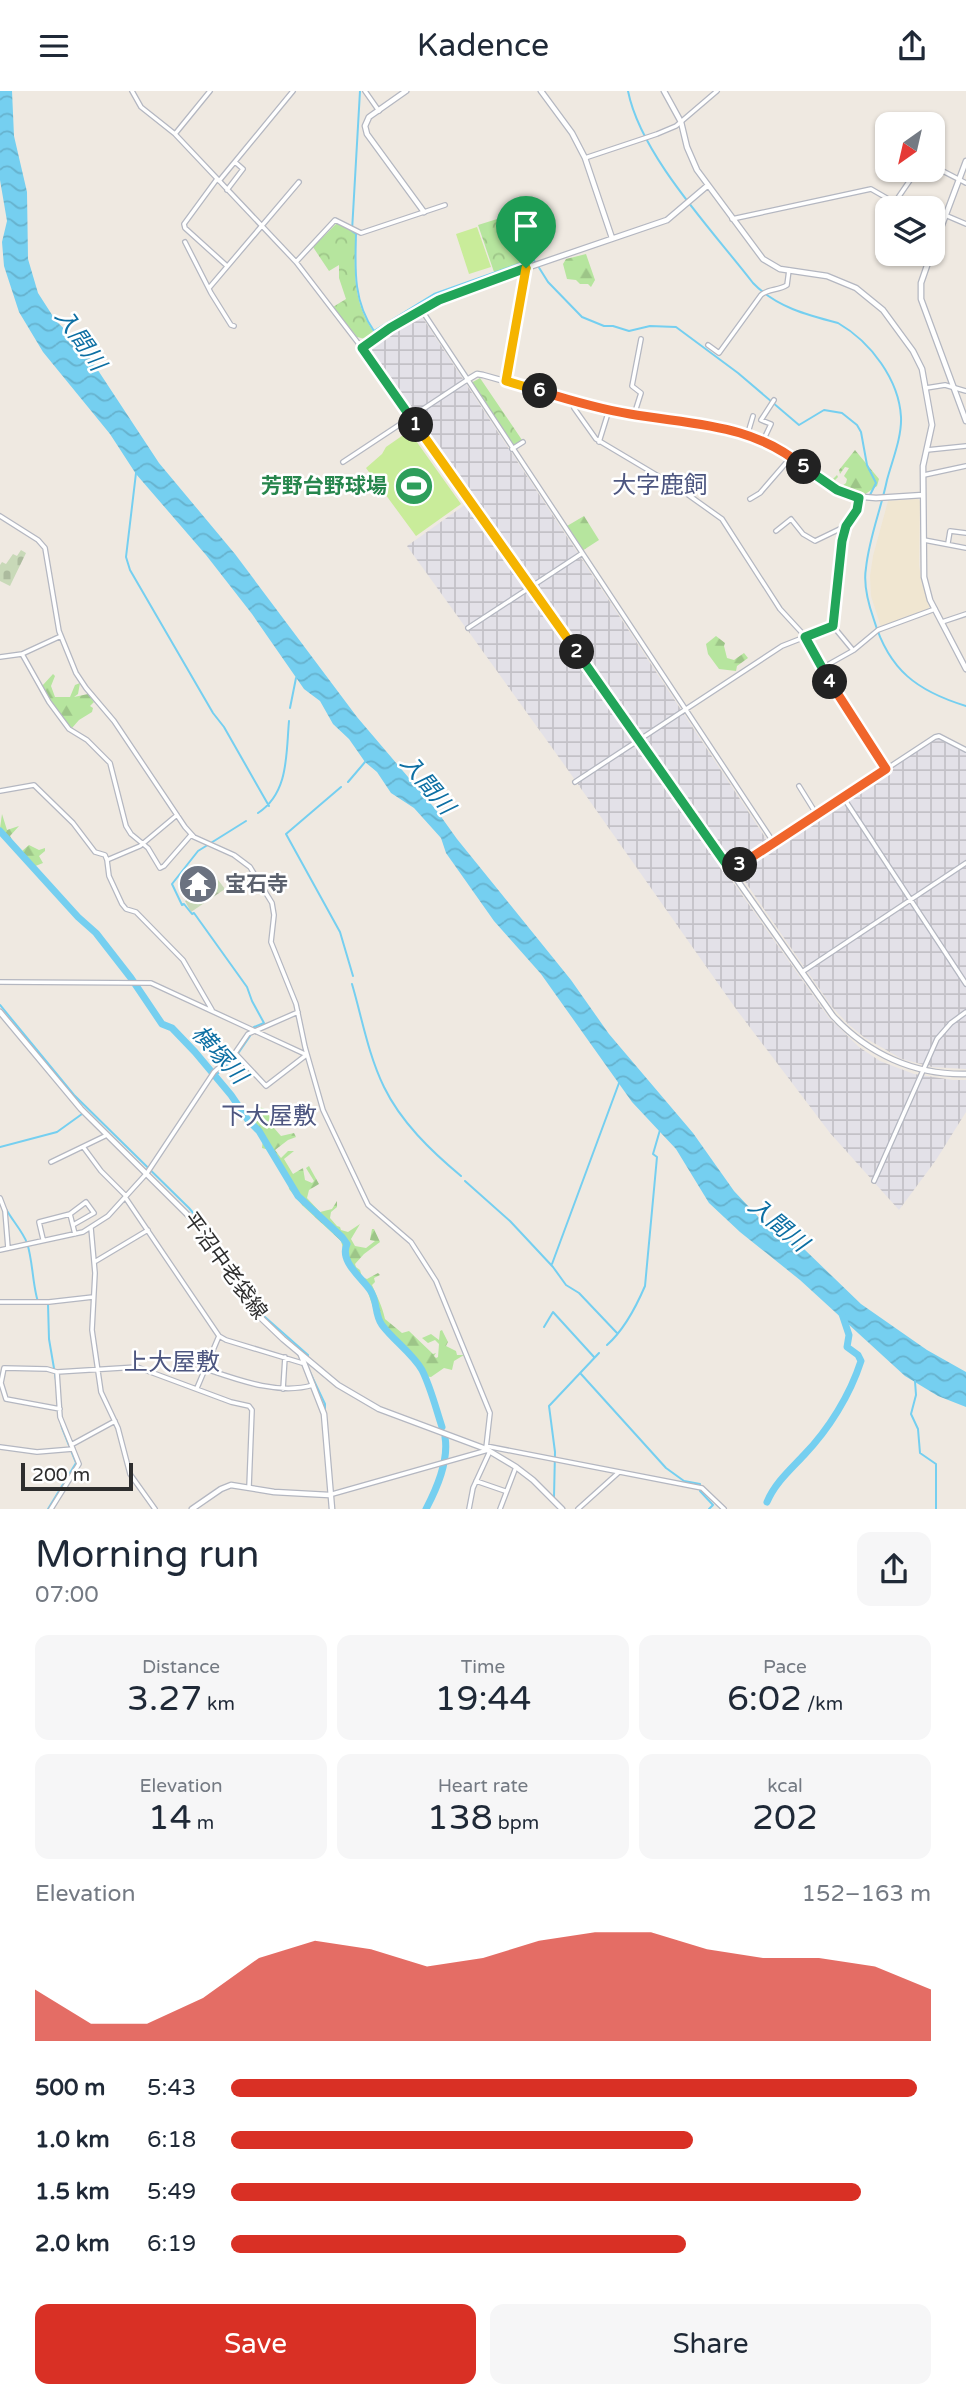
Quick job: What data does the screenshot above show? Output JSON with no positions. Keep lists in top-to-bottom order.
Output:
{
  "streets": {
    "street": ["平沼中老袋線"]
  },
  "districts": ["大字鹿飼", "下大屋敷", "上大屋敷"],
  "water": ["入間川", "横塚川"],
  "places": {
    "sports": ["芳野台野球場"],
    "temple": ["宝石寺"]
  },
  "scale_bar": "200 m",
  "north": "bottom left",
  "page": {
    "header": "Kadence",
    "pins": [
      "6",
      "1",
      "5",
      "2",
      "4",
      "3"
    ],
    "scale": "200 m",
    "heading": ["Morning run", "07:00"],
    "stats": [
      ["Distance", "3.27 km"],
      ["Time", "19:44"],
      ["Pace", "6:02 /km"],
      ["Elevation", "14 m"],
      ["Heart rate", "138 bpm"],
      ["kcal", "202"]
    ],
    "chart": ["Elevation", "152–163 m"],
    "list": [
      {
        "name": "500 m",
        "note": "5:43"
      },
      {
        "name": "1.0 km",
        "note": "6:18"
      },
      {
        "name": "1.5 km",
        "note": "5:49"
      },
      {
        "name": "2.0 km",
        "note": "6:19"
      }
    ],
    "buttons": ["Save", "Share"]
  }
}
